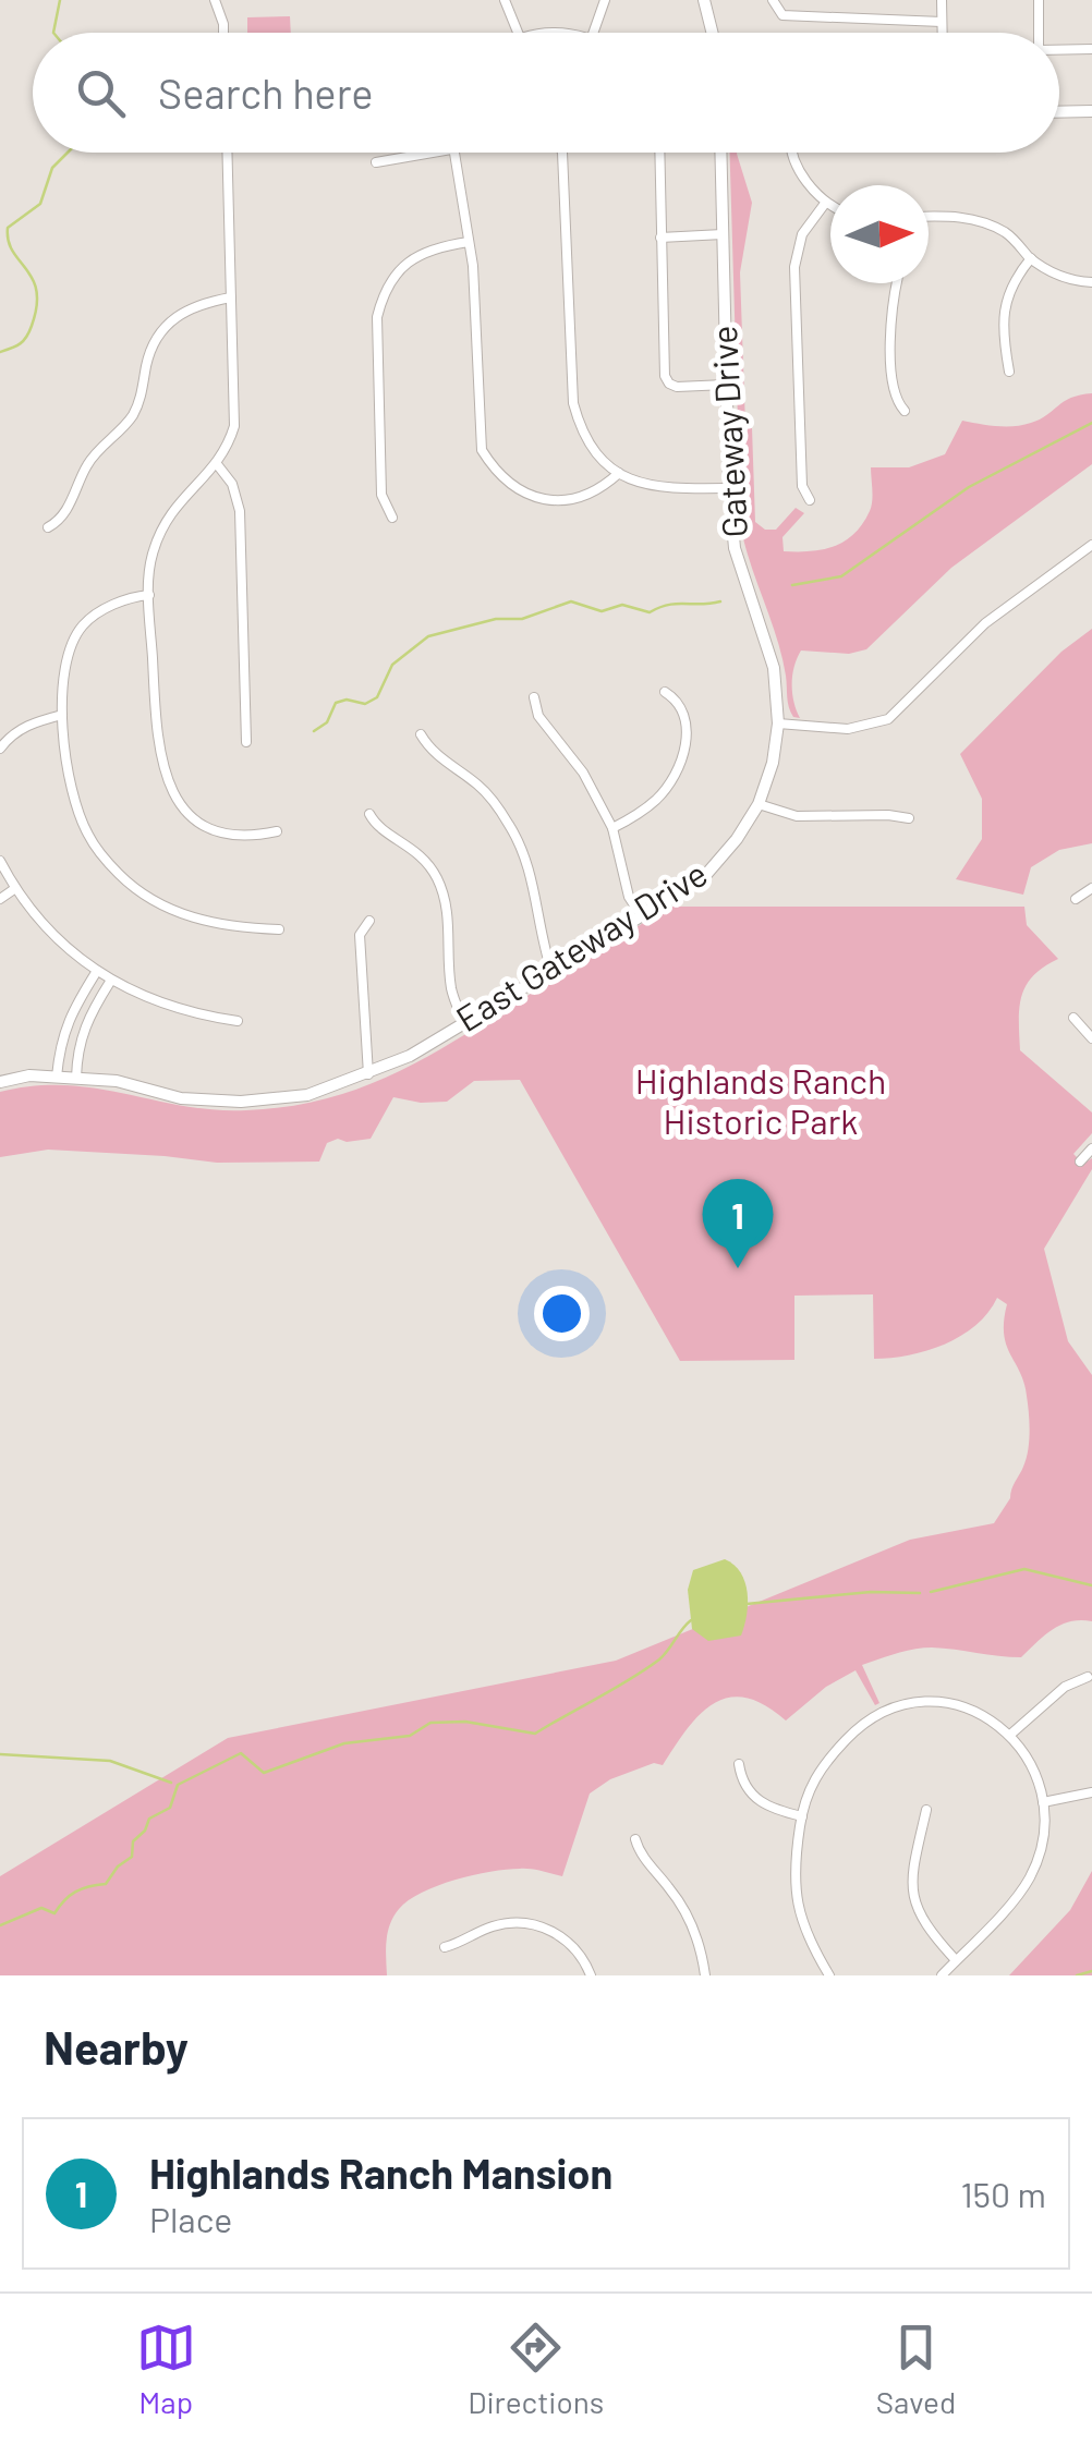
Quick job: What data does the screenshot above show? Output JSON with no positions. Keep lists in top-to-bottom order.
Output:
{
  "streets": {
    "street": ["Gateway Drive", "East Gateway Drive"]
  },
  "crossings": [
    ["Gateway Drive", "East Gateway Drive"]
  ],
  "parks": ["Highlands Ranch Historic Park"],
  "north": "right",
  "page": {
    "search": "Search here",
    "pins": "1",
    "heading": "Nearby",
    "list": [
      {
        "mark": "1",
        "name": "Highlands Ranch Mansion",
        "note": "Place",
        "value": "150 m"
      }
    ],
    "nav": ["Map", "Directions", "Saved"]
  }
}
